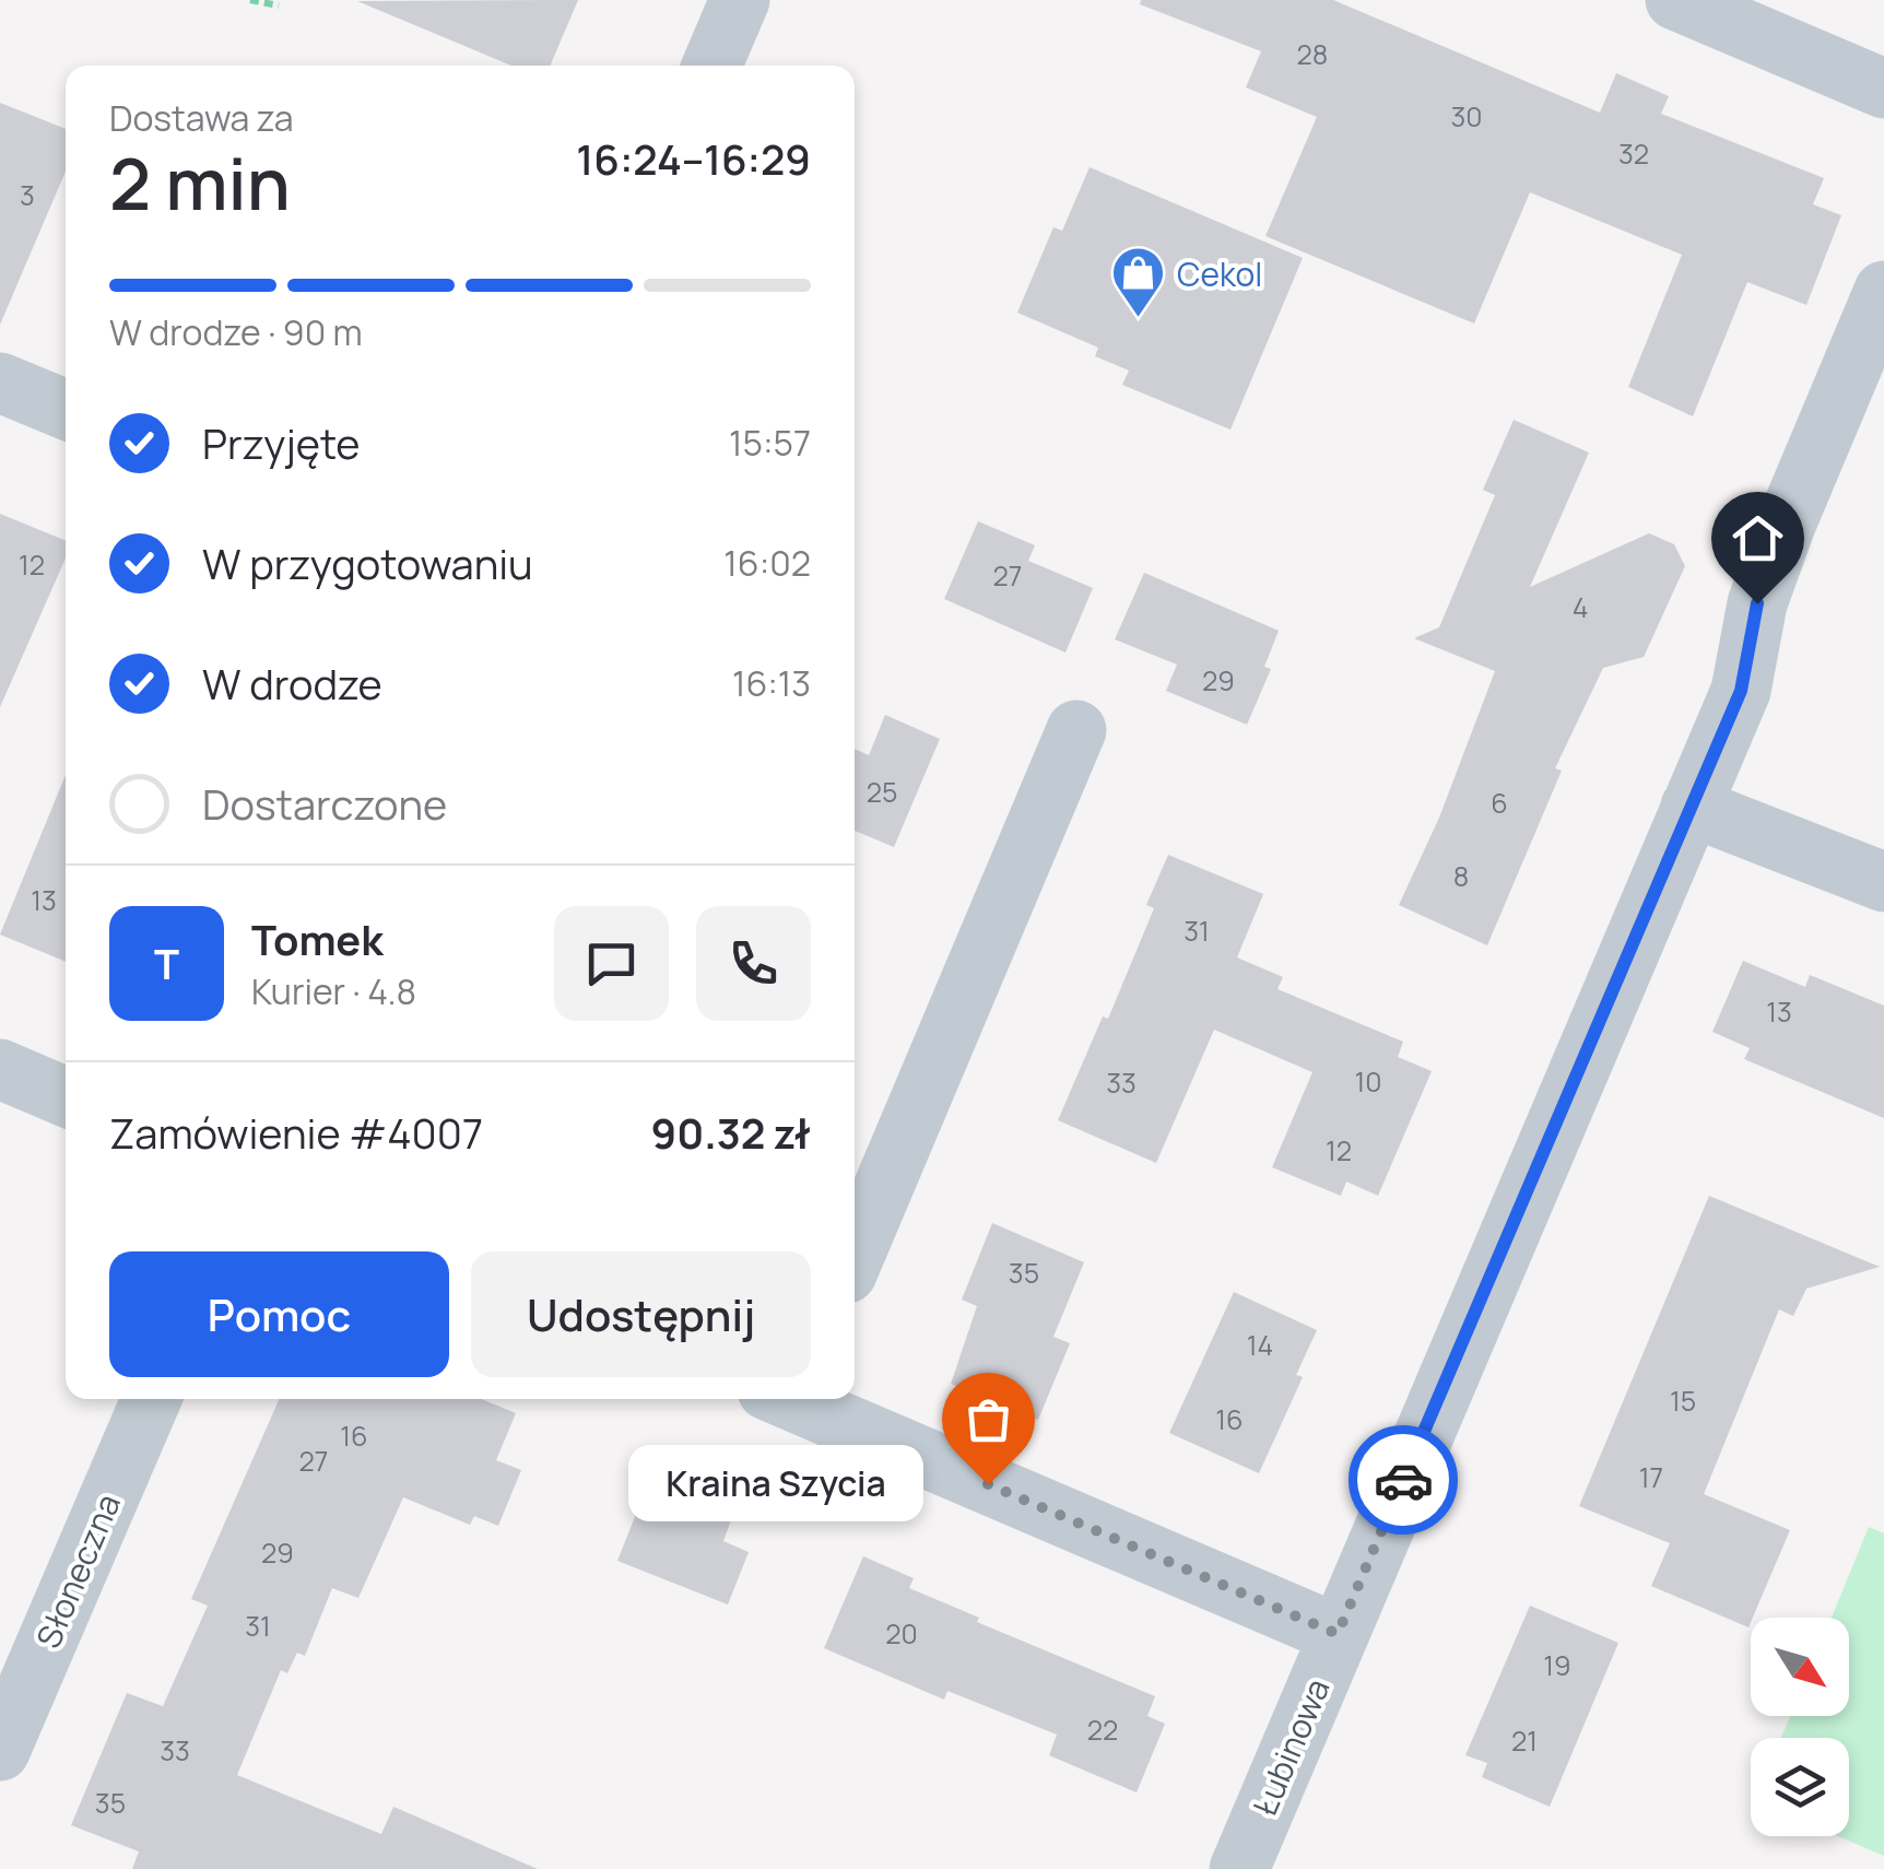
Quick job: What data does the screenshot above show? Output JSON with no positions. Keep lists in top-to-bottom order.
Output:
{
  "streets": {
    "street": ["Słoneczna", "Łubinowa"]
  },
  "places": {
    "shop": ["Cekol"],
    "other": ["Kraina Szycia"]
  },
  "house_numbers": [
    "28",
    "30",
    "32",
    "3",
    "12",
    "27",
    "4",
    "29",
    "25",
    "6",
    "8",
    "13",
    "31",
    "13",
    "10",
    "33",
    "12",
    "35",
    "14",
    "15",
    "16",
    "16",
    "27",
    "17",
    "29",
    "31",
    "20",
    "19",
    "22",
    "21",
    "33",
    "35"
  ],
  "north": "bottom right",
  "page": {
    "heading": ["2 min", "Dostawa za", "16:24–16:29"],
    "panel": [
      "Tomek",
      "Kurier · 4.8",
      "Zamówienie #4007",
      "90.32 zł"
    ],
    "bar": "W drodze · 90 m",
    "list": [
      ["Przyjęte", "15:57"],
      ["W przygotowaniu", "16:02"],
      ["W drodze", "16:13"],
      "Dostarczone"
    ],
    "round": "T",
    "buttons": ["Pomoc", "Udostępnij"],
    "bubble": "Kraina Szycia"
  }
}
